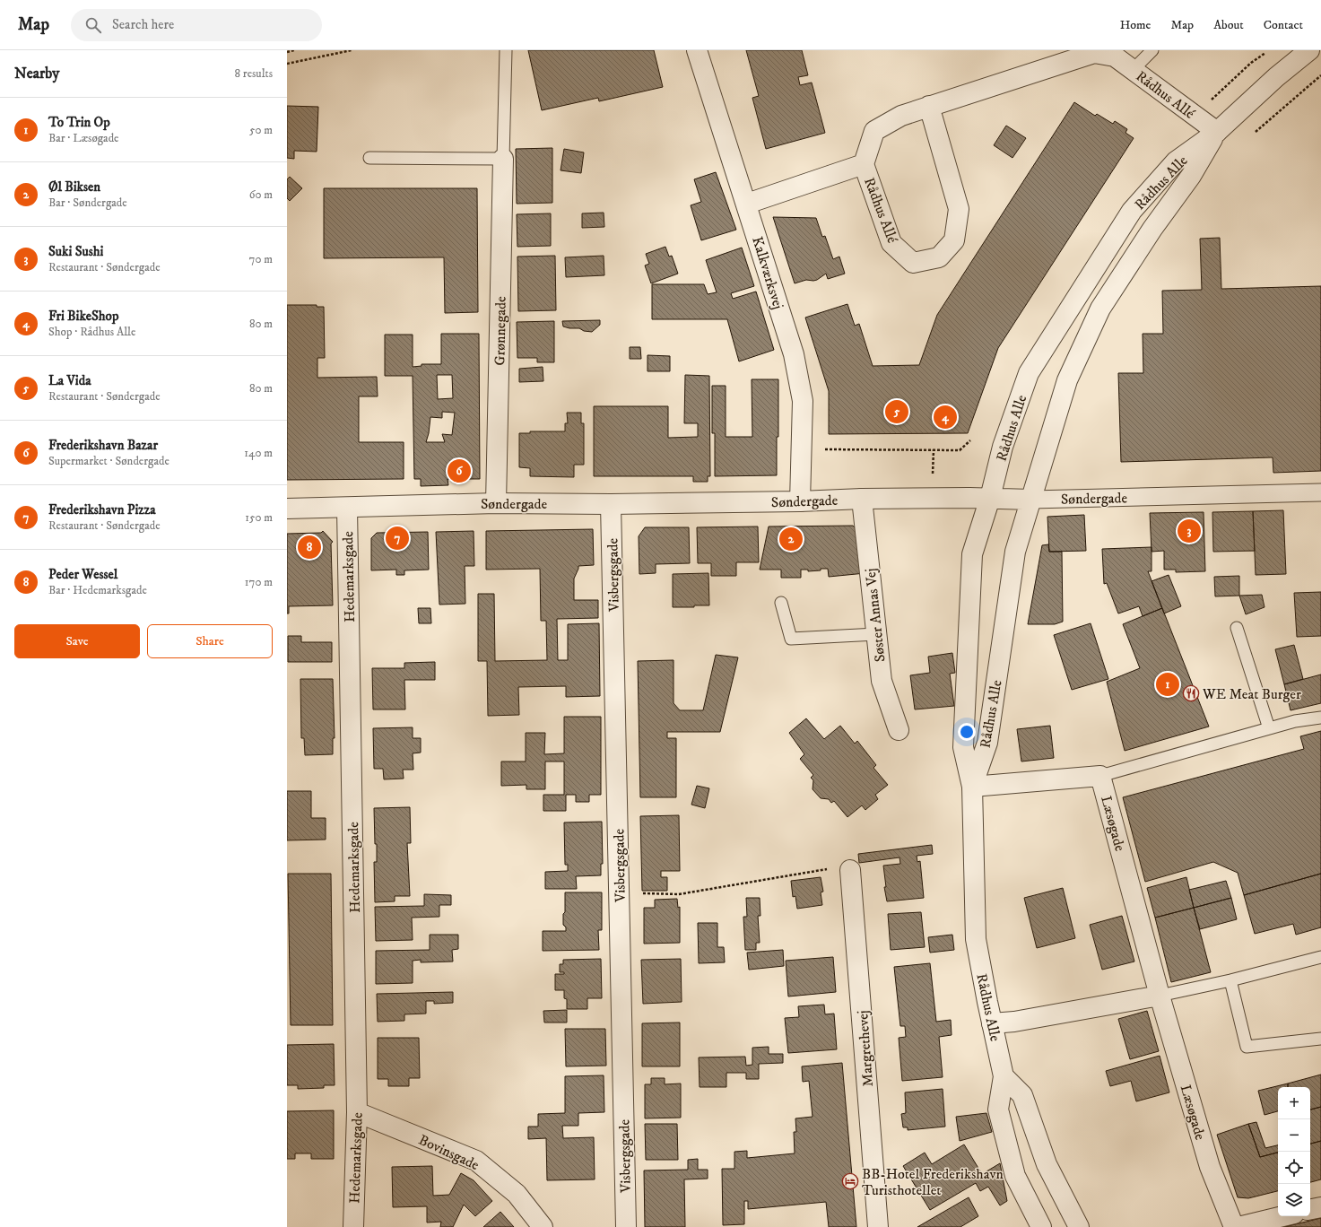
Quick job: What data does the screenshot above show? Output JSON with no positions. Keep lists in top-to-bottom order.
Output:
{
  "streets": {
    "street": [
      "Rådhus Allé",
      "Rådhus Alle",
      "Kalkværksvej",
      "Grønnegade",
      "Søndergade",
      "Visbergsgade",
      "Hedemarksgade",
      "Søster Annas Vej",
      "Læsøgade",
      "Margrethevej",
      "Bovinsgade"
    ]
  },
  "crossings": [
    ["Rådhus Allé", "Rådhus Alle"],
    ["Rådhus Alle", "Søndergade"],
    ["Rådhus Alle", "Læsøgade"],
    ["Kalkværksvej", "Søndergade"],
    ["Grønnegade", "Søndergade"],
    ["Søndergade", "Visbergsgade"],
    ["Søndergade", "Hedemarksgade"],
    ["Søndergade", "Søster Annas Vej"],
    ["Hedemarksgade", "Bovinsgade"]
  ],
  "places": {
    "restaurant": ["WE Meat Burger"],
    "hotel": ["BB-Hotel Frederikshavn Turisthotellet"]
  },
  "page": {
    "header": "Map",
    "search": "Search here",
    "nav": [
      "Home",
      "Map",
      "About",
      "Contact"
    ],
    "heading": ["Nearby", "8 results"],
    "list": [
      {
        "mark": "1",
        "name": "To Trin Op",
        "note": "Bar · Læsøgade",
        "value": "50 m"
      },
      {
        "mark": "2",
        "name": "Øl Biksen",
        "note": "Bar · Søndergade",
        "value": "60 m"
      },
      {
        "mark": "3",
        "name": "Suki Sushi",
        "note": "Restaurant · Søndergade",
        "value": "70 m"
      },
      {
        "mark": "4",
        "name": "Fri BikeShop",
        "note": "Shop · Rådhus Alle",
        "value": "80 m"
      },
      {
        "mark": "5",
        "name": "La Vida",
        "note": "Restaurant · Søndergade",
        "value": "80 m"
      },
      {
        "mark": "6",
        "name": "Frederikshavn Bazar",
        "note": "Supermarket · Søndergade",
        "value": "140 m"
      },
      {
        "mark": "7",
        "name": "Frederikshavn Pizza",
        "note": "Restaurant · Søndergade",
        "value": "150 m"
      },
      {
        "mark": "8",
        "name": "Peder Wessel",
        "note": "Bar · Hedemarksgade",
        "value": "170 m"
      }
    ],
    "pins": [
      "5",
      "4",
      "6",
      "3",
      "7",
      "2",
      "8",
      "1"
    ],
    "buttons": ["Save", "Share"],
    "map_buttons": ["+", "−"]
  }
}
